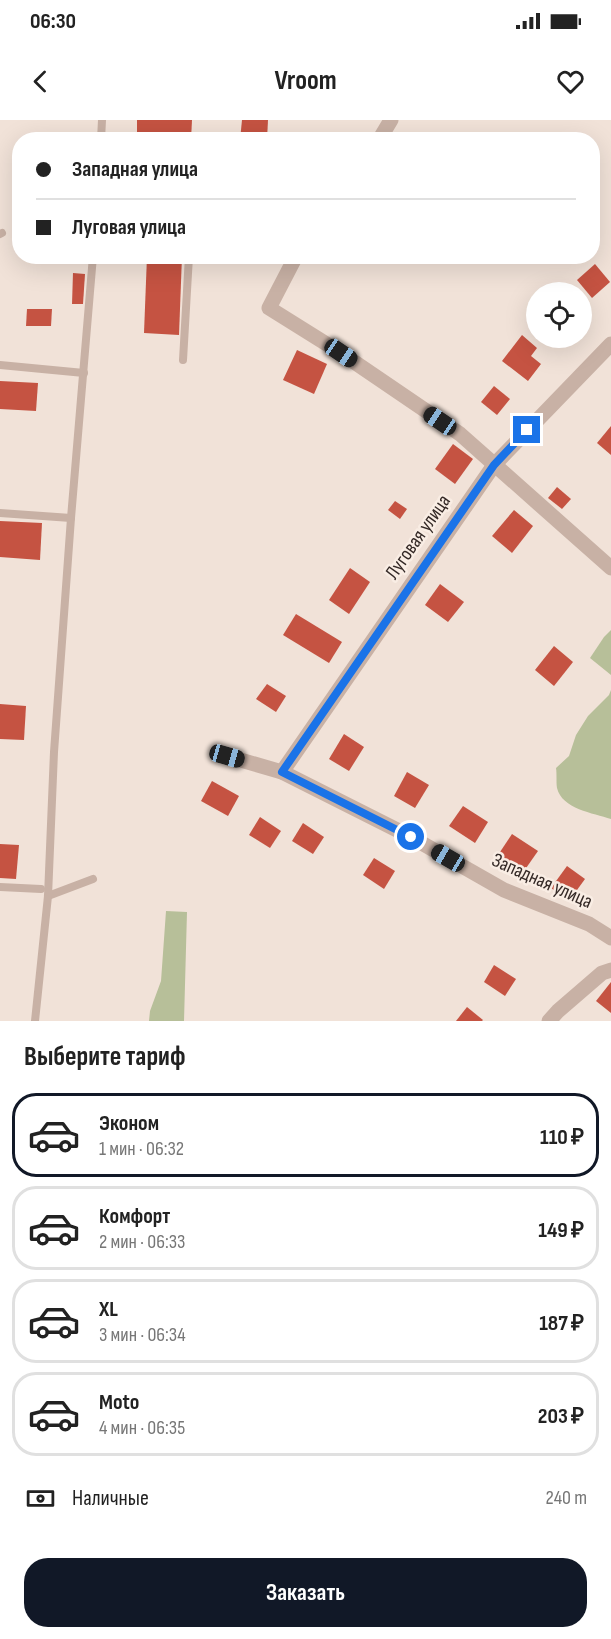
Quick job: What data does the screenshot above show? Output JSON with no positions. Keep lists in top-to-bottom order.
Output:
{
  "streets": {
    "street": ["Луговая улица", "Западная улица"]
  },
  "crossings": [
    ["Луговая улица", "Западная улица"]
  ],
  "page": {
    "status": "06:30",
    "header": "Vroom",
    "banner": ["Западная улица", "Луговая улица"],
    "heading": "Выберите тариф",
    "list": [
      {
        "name": "Эконом",
        "note": "1 мин · 06:32",
        "value": "110 ₽"
      },
      {
        "name": "Комфорт",
        "note": "2 мин · 06:33",
        "value": "149 ₽"
      },
      {
        "name": "XL",
        "note": "3 мин · 06:34",
        "value": "187 ₽"
      },
      {
        "name": "Moto",
        "note": "4 мин · 06:35",
        "value": "203 ₽"
      }
    ],
    "pay": ["Наличные", "240 m"],
    "buttons": "Заказать"
  }
}
